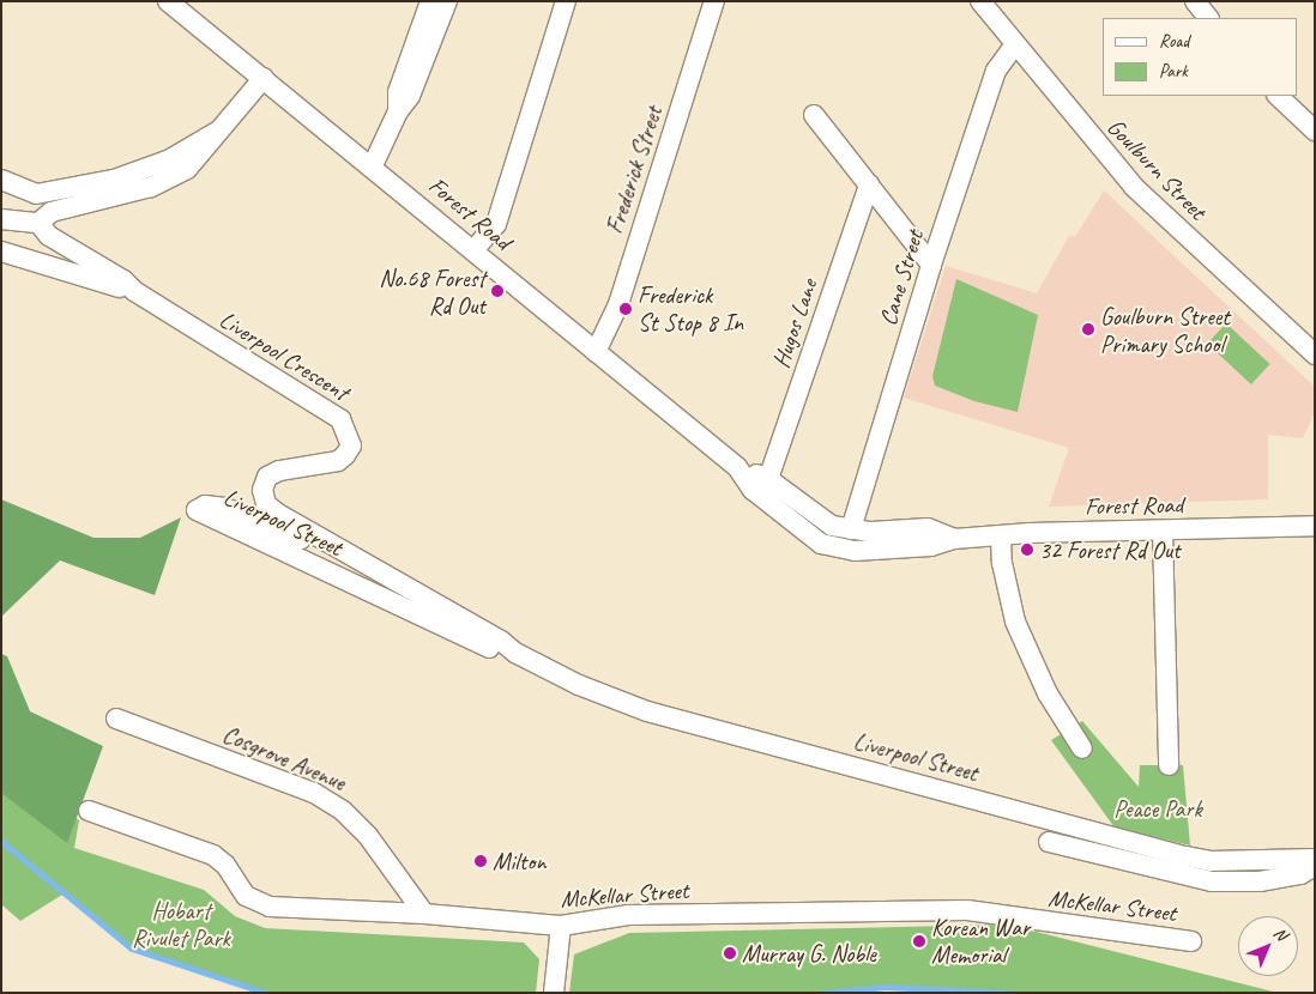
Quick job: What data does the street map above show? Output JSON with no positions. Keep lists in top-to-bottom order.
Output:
{
  "streets": {
    "street": [
      "Goulburn Street",
      "Frederick Street",
      "Forest Road",
      "Cane Street",
      "Hugos Lane",
      "Liverpool Crescent",
      "Liverpool Street",
      "Cosgrove Avenue",
      "McKellar Street"
    ]
  },
  "crossings": [
    ["Goulburn Street", "Cane Street"],
    ["Frederick Street", "Forest Road"],
    ["Forest Road", "Cane Street"],
    ["Forest Road", "Hugos Lane"],
    ["Liverpool Crescent", "Liverpool Street"],
    ["Cosgrove Avenue", "McKellar Street"]
  ],
  "parks": ["Peace Park", "Hobart Rivulet Park"],
  "places": [
    "No.68 Forest Rd Out",
    "Frederick St Stop 8 In",
    "Goulburn Street Primary School",
    "32 Forest Rd Out",
    "Milton",
    "Korean War Memorial",
    "Murray G. Noble"
  ],
  "legend": ["Road", "Park"],
  "north": "top right"
}
